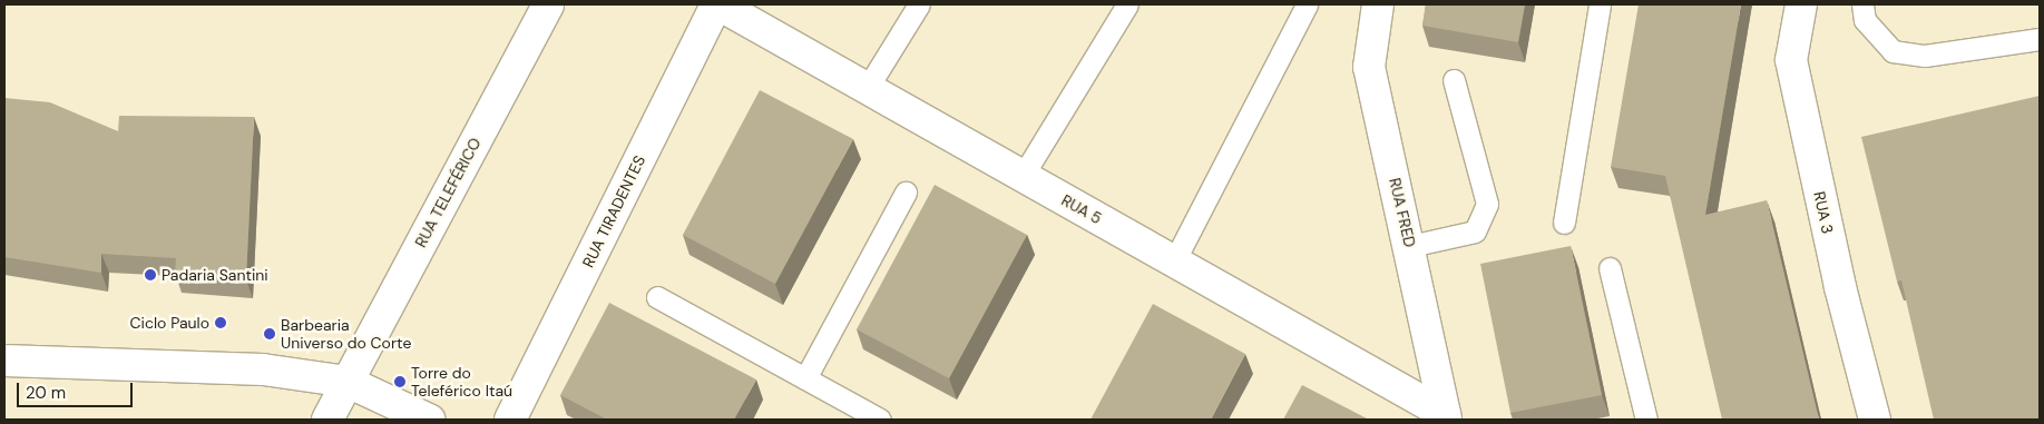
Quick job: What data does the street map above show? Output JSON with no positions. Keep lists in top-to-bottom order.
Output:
{
  "streets": {
    "street": [
      "RUA TELEFÉRICO",
      "RUA 5",
      "RUA TIRADENTES",
      "RUA FRED",
      "RUA 3"
    ]
  },
  "crossings": [
    ["RUA 5", "RUA TIRADENTES"],
    ["RUA 5", "RUA FRED"]
  ],
  "places": [
    "Padaria Santini",
    "Ciclo Paulo",
    "Barbearia Universo do Corte",
    "Torre do Teleférico Itaú"
  ],
  "scale_bar": "20 m"
}
